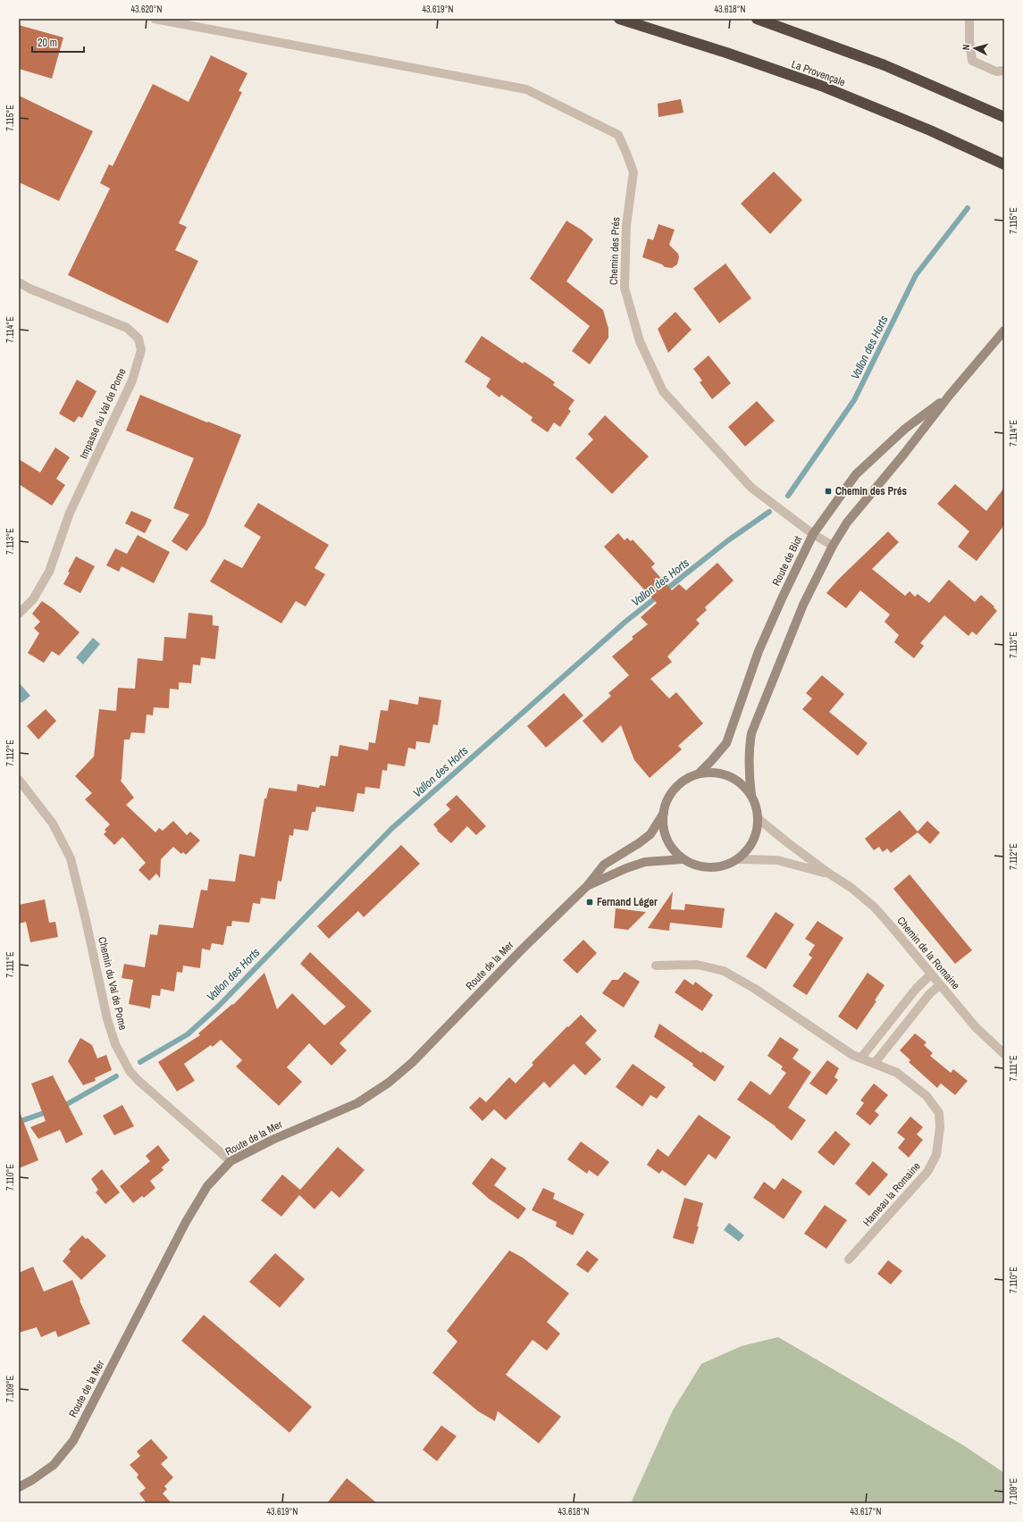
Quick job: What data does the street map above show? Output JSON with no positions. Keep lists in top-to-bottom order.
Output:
{
  "streets": {
    "highway": ["La Provençale"],
    "main road": ["Route de Biot", "Route de la Mer"],
    "street": [
      "Chemin des Prés",
      "Impasse du Val de Pome",
      "Chemin de la Romaine",
      "Chemin du Val de Pome",
      "Hameau la Romaine"
    ]
  },
  "crossings": [
    ["Chemin des Prés", "Route de Biot"],
    ["Route de Biot", "Chemin de la Romaine"],
    ["Route de la Mer", "Chemin du Val de Pome"]
  ],
  "water": ["Vallon des Horts"],
  "places": {
    "transit": ["Chemin des Prés", "Fernand Léger"]
  },
  "scale_bar": "20 m",
  "north": "left",
  "coordinates": [
    "43.620°N",
    "43.619°N",
    "43.618°N",
    "7.115°E",
    "7.114°E",
    "7.113°E",
    "7.112°E",
    "7.111°E",
    "7.110°E",
    "7.109°E",
    "43.617°N"
  ]
}
